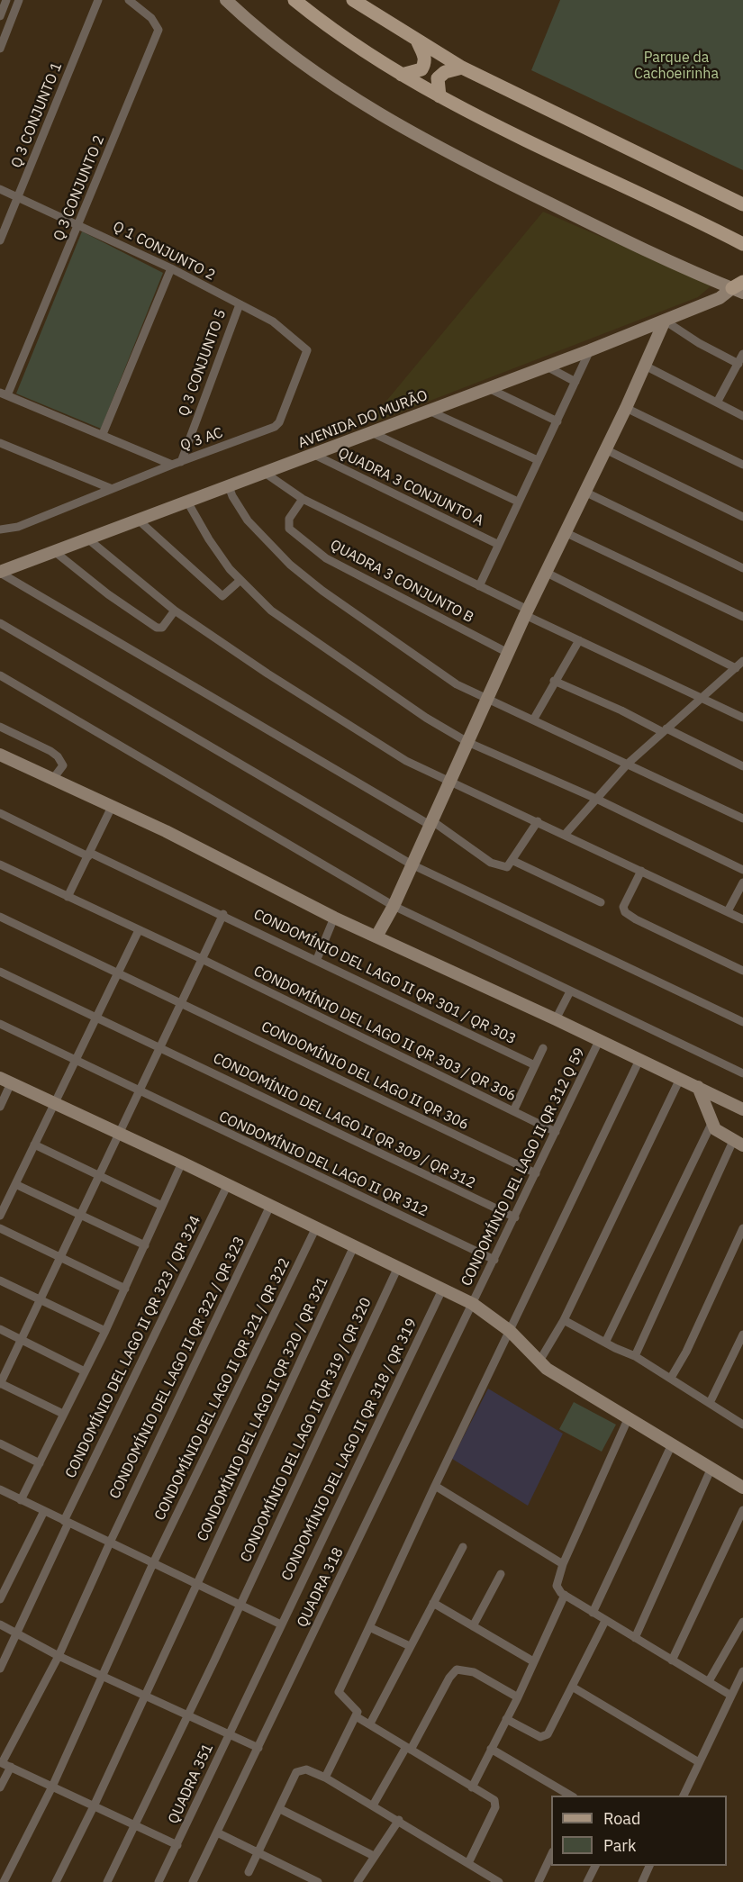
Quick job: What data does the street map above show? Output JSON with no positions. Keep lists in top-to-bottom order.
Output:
{
  "streets": {
    "street": [
      "Q 3 CONJUNTO 1",
      "Q 3 CONJUNTO 2",
      "Q 1 CONJUNTO 2",
      "Q 3 CONJUNTO 5",
      "AVENIDA DO MURÃO",
      "Q 3 AC",
      "QUADRA 3 CONJUNTO A",
      "QUADRA 3 CONJUNTO B",
      "CONDOMÍNIO DEL LAGO II QR 301 / QR 303",
      "CONDOMÍNIO DEL LAGO II QR 303 / QR 306",
      "CONDOMÍNIO DEL LAGO II QR 306",
      "CONDOMÍNIO DEL LAGO II QR 309 / QR 312",
      "CONDOMÍNIO DEL LAGO II QR 312",
      "CONDOMÍNIO DEL LAGO II QR 312 Q 59",
      "CONDOMÍNIO DEL LAGO II QR 323 / QR 324",
      "CONDOMÍNIO DEL LAGO II QR 322 / QR 323",
      "CONDOMÍNIO DEL LAGO II QR 321 / QR 322",
      "CONDOMÍNIO DEL LAGO II QR 320 / QR 321",
      "CONDOMÍNIO DEL LAGO II QR 319 / QR 320",
      "CONDOMÍNIO DEL LAGO II QR 318 / QR 319",
      "QUADRA 318",
      "QUADRA 351"
    ]
  },
  "crossings": [
    ["Q 3 CONJUNTO 1", "Q 1 CONJUNTO 2"],
    ["Q 3 CONJUNTO 2", "Q 1 CONJUNTO 2"],
    ["Q 3 CONJUNTO 2", "Q 3 AC"],
    ["Q 1 CONJUNTO 2", "Q 3 CONJUNTO 5"],
    ["Q 1 CONJUNTO 2", "Q 3 AC"],
    ["Q 3 CONJUNTO 5", "Q 3 AC"],
    ["AVENIDA DO MURÃO", "QUADRA 3 CONJUNTO A"],
    ["CONDOMÍNIO DEL LAGO II QR 303 / QR 306", "CONDOMÍNIO DEL LAGO II QR 312 Q 59"],
    ["CONDOMÍNIO DEL LAGO II QR 306", "CONDOMÍNIO DEL LAGO II QR 312 Q 59"],
    ["CONDOMÍNIO DEL LAGO II QR 309 / QR 312", "CONDOMÍNIO DEL LAGO II QR 312 Q 59"],
    ["CONDOMÍNIO DEL LAGO II QR 312", "CONDOMÍNIO DEL LAGO II QR 312 Q 59"],
    ["CONDOMÍNIO DEL LAGO II QR 312 Q 59", "QUADRA 318"],
    ["CONDOMÍNIO DEL LAGO II QR 318 / QR 319", "QUADRA 351"]
  ],
  "parks": ["Parque da Cachoeirinha"],
  "legend": ["Road", "Park"]
}
